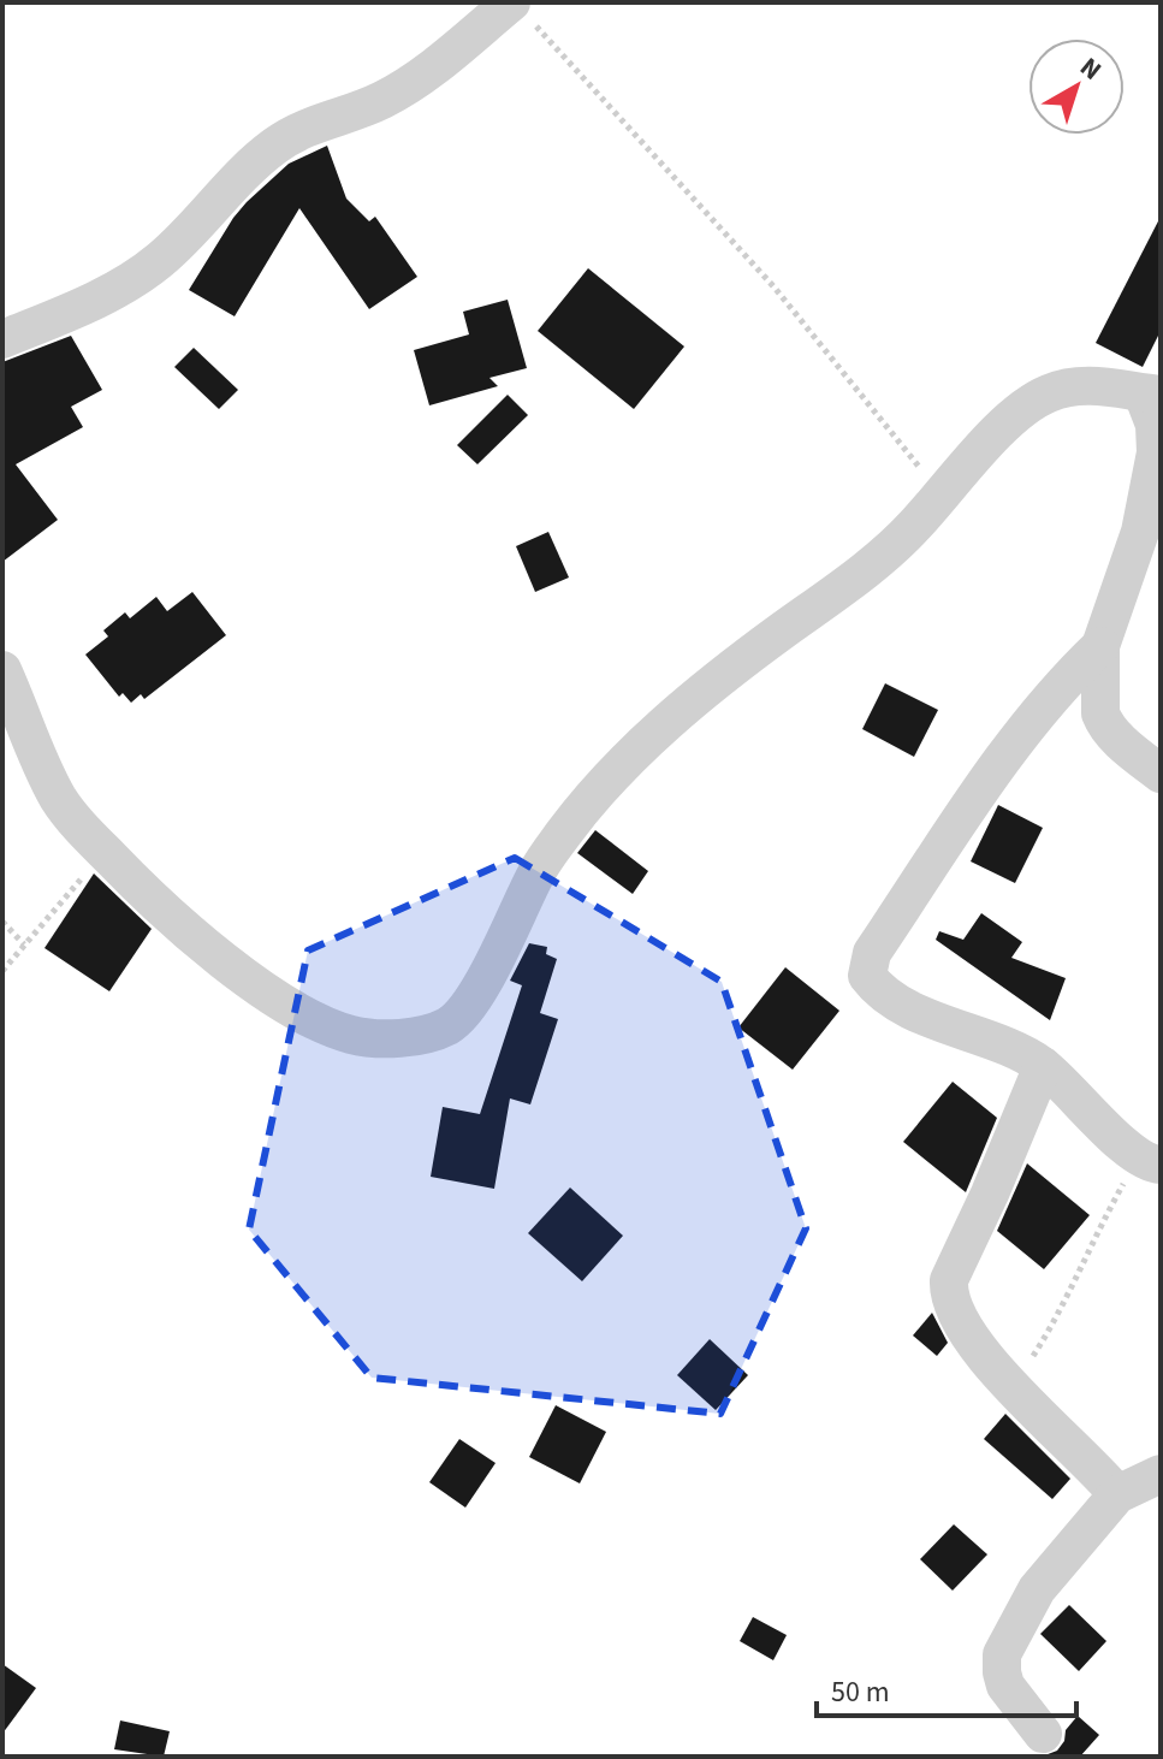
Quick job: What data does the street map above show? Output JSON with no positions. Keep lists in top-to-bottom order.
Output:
{
  "scale_bar": "50 m",
  "north": "top right"
}
